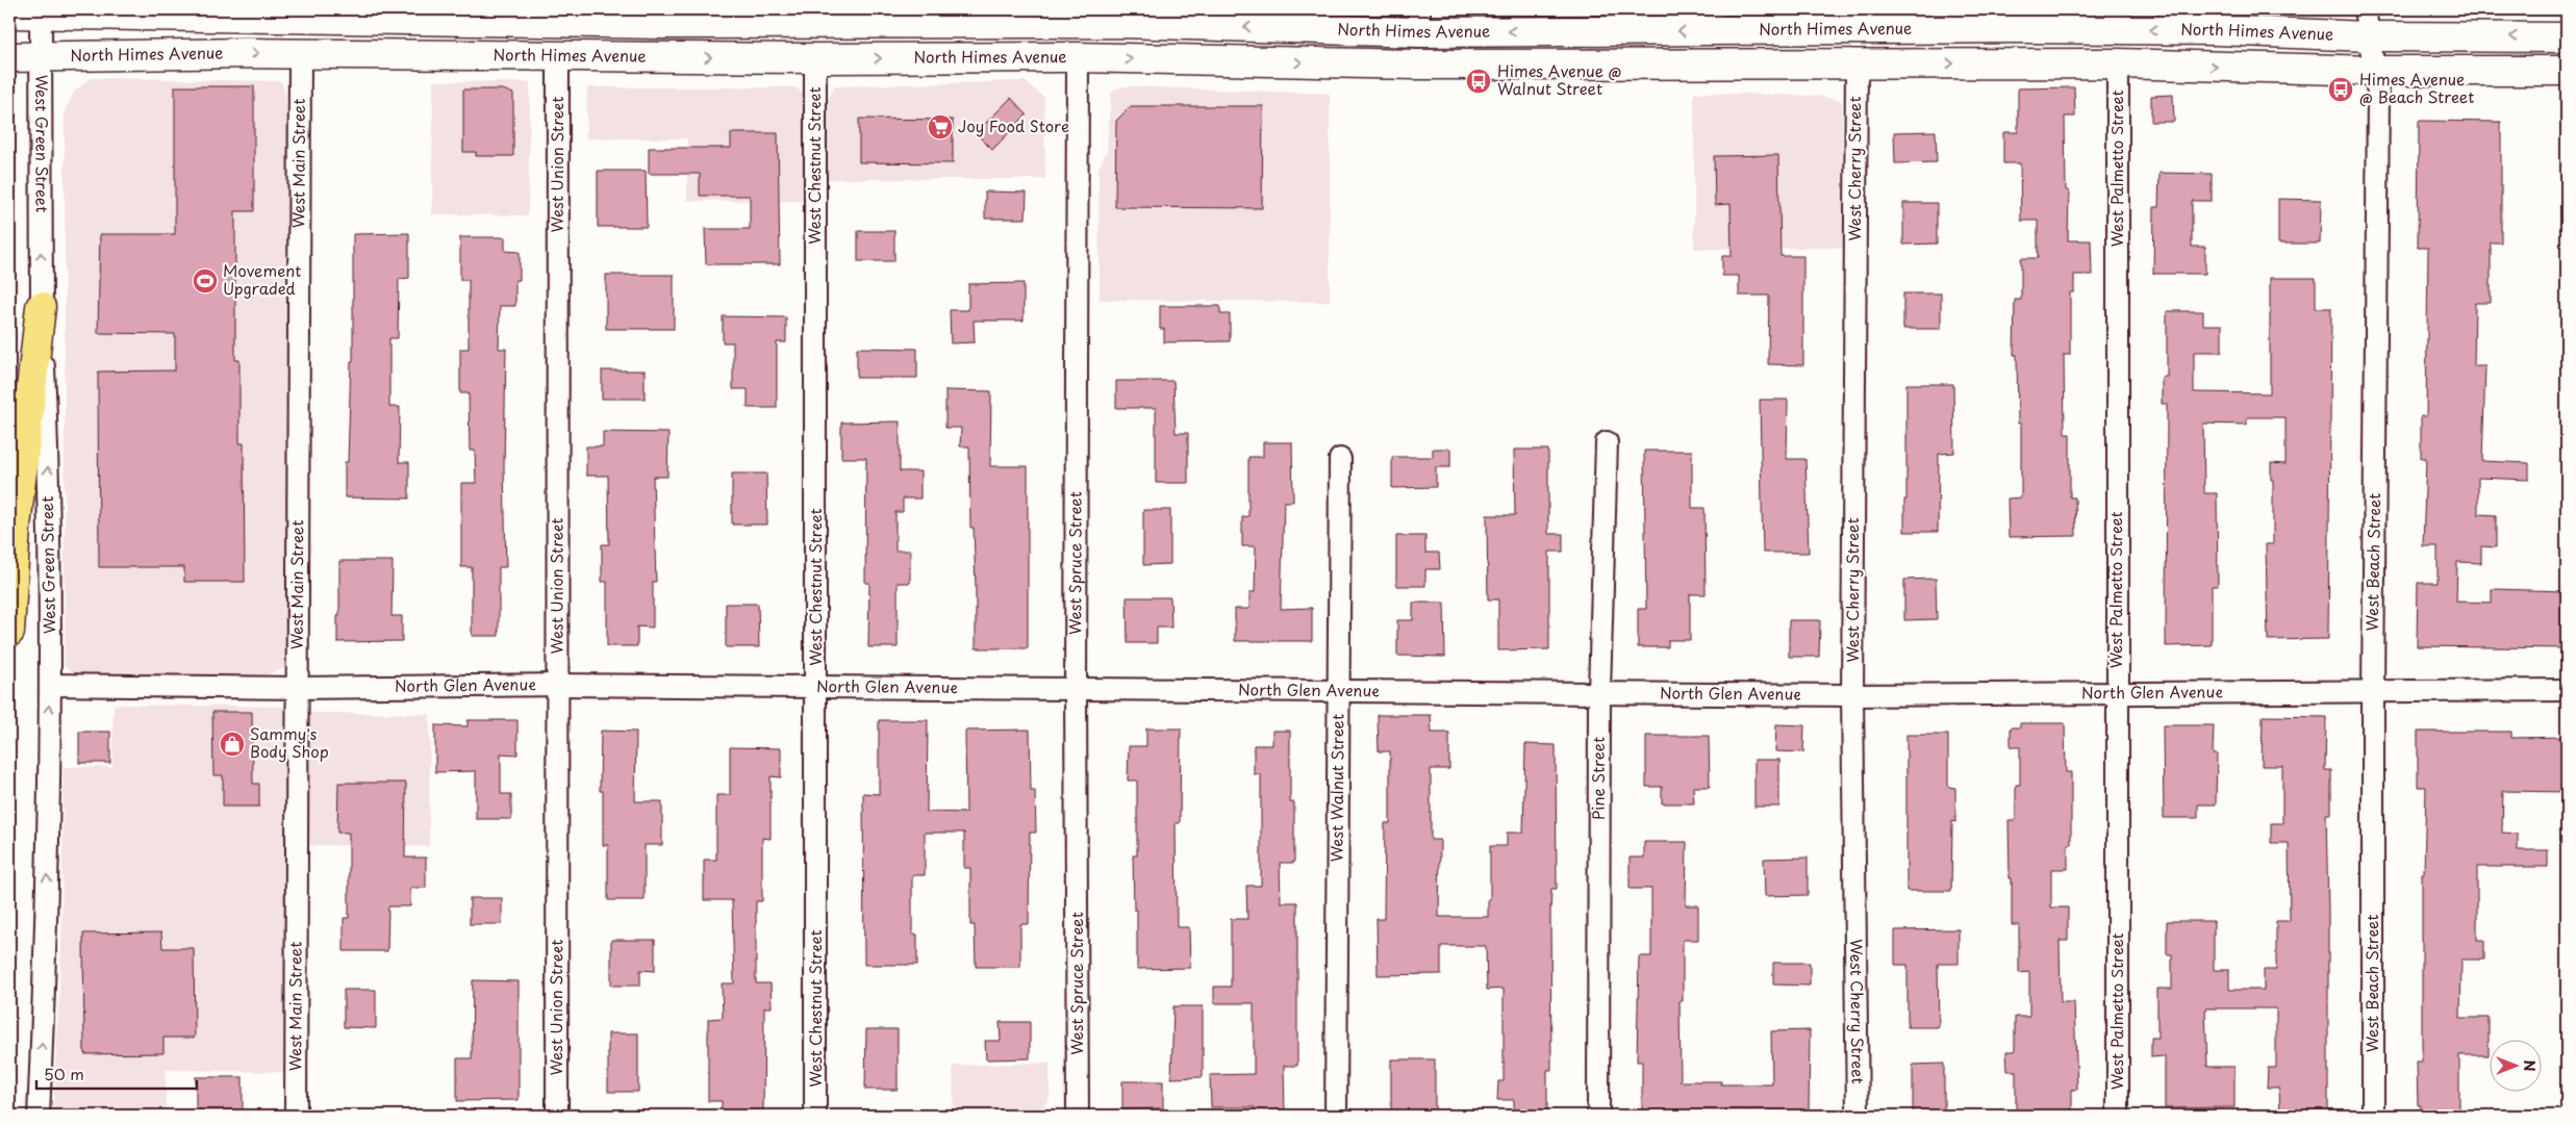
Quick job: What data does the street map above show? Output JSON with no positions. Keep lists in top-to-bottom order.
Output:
{
  "streets": {
    "street": [
      "North Himes Avenue",
      "West Green Street",
      "West Main Street",
      "West Union Street",
      "West Chestnut Street",
      "West Cherry Street",
      "West Palmetto Street",
      "West Beach Street",
      "West Spruce Street",
      "North Glen Avenue",
      "Pine Street",
      "West Walnut Street"
    ]
  },
  "crossings": [
    ["North Himes Avenue", "West Green Street"],
    ["North Himes Avenue", "West Main Street"],
    ["North Himes Avenue", "West Union Street"],
    ["North Himes Avenue", "West Chestnut Street"],
    ["North Himes Avenue", "West Cherry Street"],
    ["North Himes Avenue", "West Palmetto Street"],
    ["North Himes Avenue", "West Beach Street"],
    ["North Himes Avenue", "West Spruce Street"],
    ["West Green Street", "North Glen Avenue"],
    ["West Main Street", "North Glen Avenue"],
    ["West Union Street", "North Glen Avenue"],
    ["West Chestnut Street", "North Glen Avenue"],
    ["West Cherry Street", "North Glen Avenue"],
    ["West Palmetto Street", "North Glen Avenue"],
    ["West Beach Street", "North Glen Avenue"],
    ["West Spruce Street", "North Glen Avenue"],
    ["North Glen Avenue", "Pine Street"],
    ["North Glen Avenue", "West Walnut Street"]
  ],
  "one_way": ["West Green Street"],
  "places": {
    "bus stop": ["Himes Avenue @ Walnut Street", "Himes Avenue @ Beach Street"],
    "supermarket": ["Joy Food Store"],
    "sports": ["Movement Upgraded"],
    "shop": ["Sammy's Body Shop"]
  },
  "scale_bar": "50 m",
  "north": "right"
}
